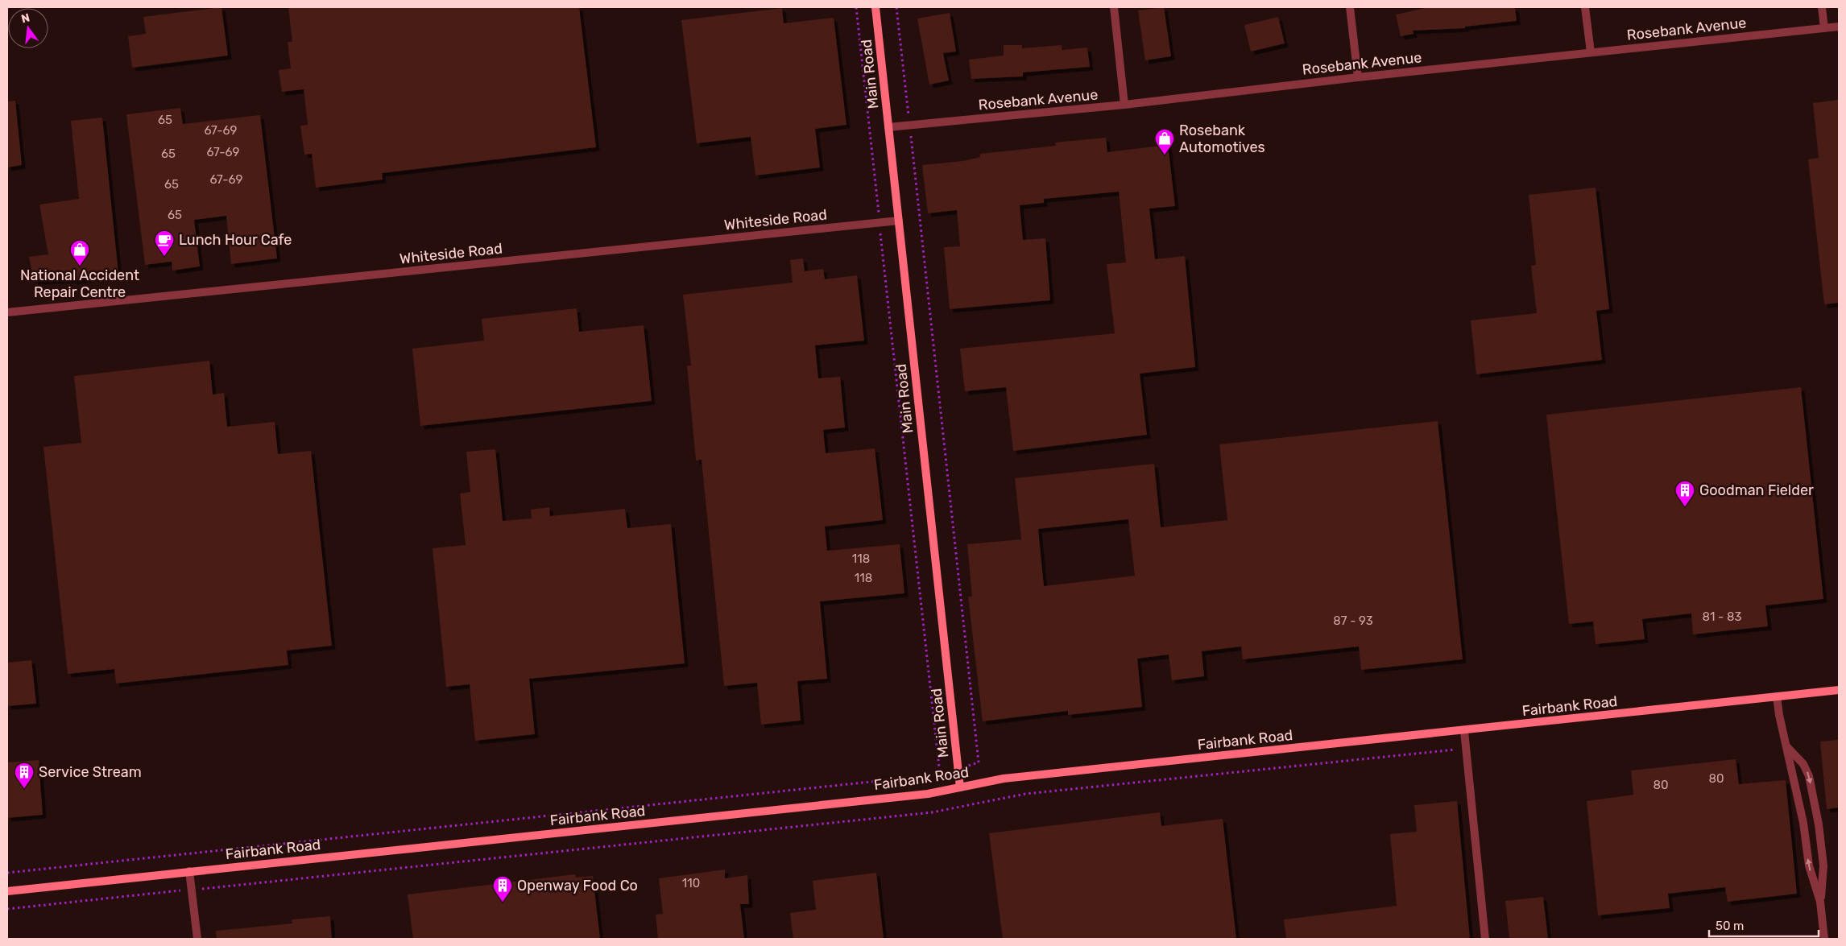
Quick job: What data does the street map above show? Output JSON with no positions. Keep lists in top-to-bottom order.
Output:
{
  "streets": {
    "main road": ["Main Road", "Fairbank Road"],
    "street": ["Rosebank Avenue", "Whiteside Road"]
  },
  "crossings": [
    ["Rosebank Avenue", "Main Road"],
    ["Main Road", "Whiteside Road"],
    ["Main Road", "Fairbank Road"]
  ],
  "places": {
    "shop": ["Rosebank Automotives", "National Accident Repair Centre"],
    "cafe": ["Lunch Hour Cafe"],
    "building": ["Goodman Fielder", "Service Stream", "Openway Food Co"]
  },
  "house_numbers": [
    "65",
    "67-69",
    "67-69",
    "65",
    "67-69",
    "65",
    "65",
    "118",
    "118",
    "81 - 83",
    "87 - 93",
    "80",
    "80",
    "110"
  ],
  "scale_bar": "50 m",
  "north": "top"
}
